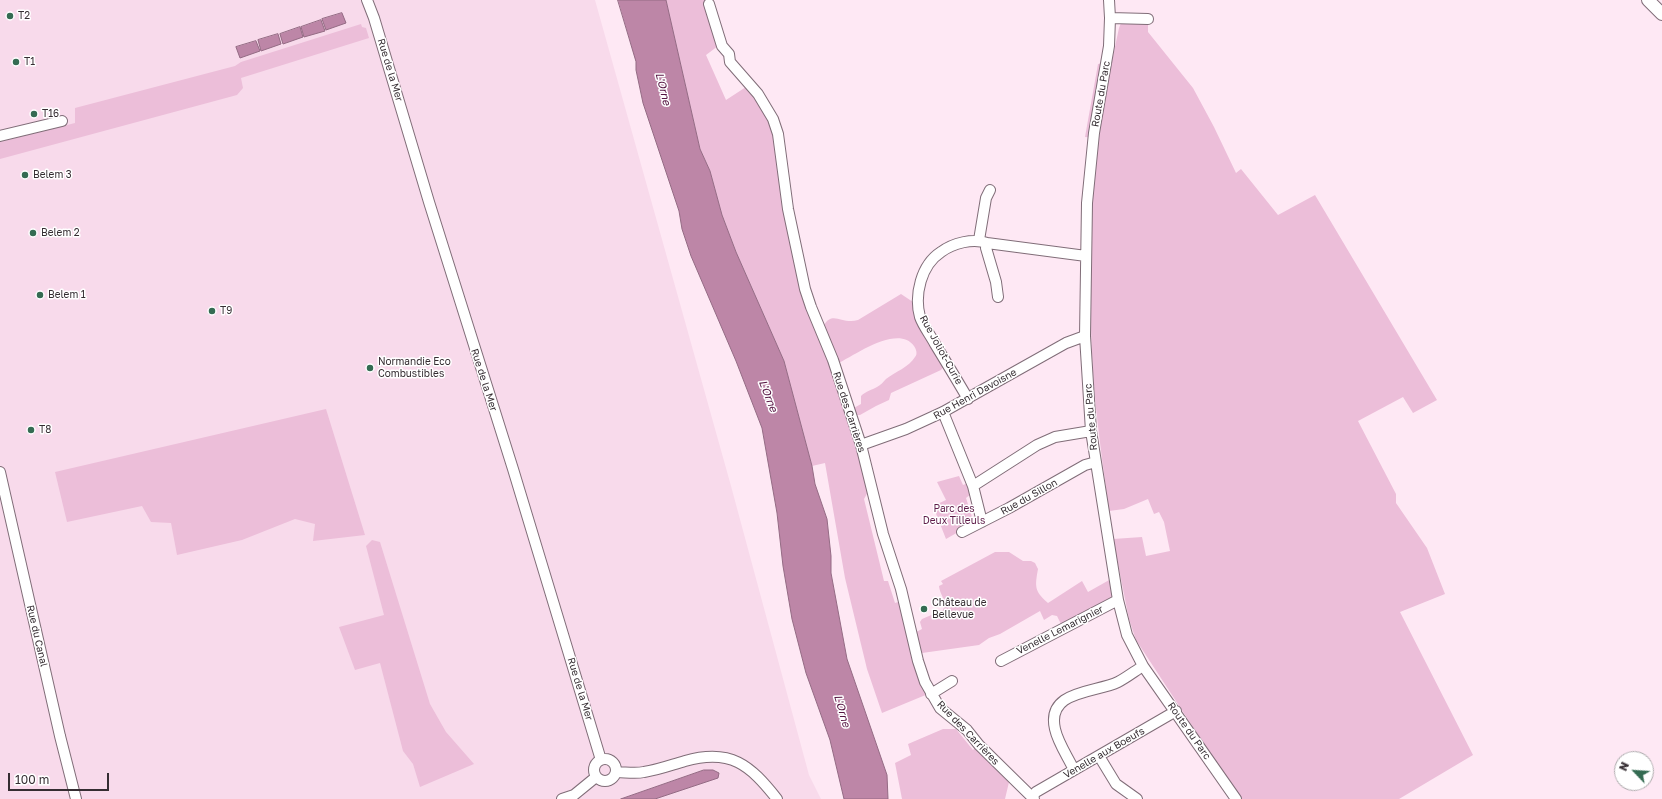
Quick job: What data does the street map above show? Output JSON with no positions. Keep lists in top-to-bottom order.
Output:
{
  "streets": {
    "street": [
      "Rue de la Mer",
      "Route du Parc",
      "Rue Joliot-Curie",
      "Rue Henri Davoisne",
      "Rue des Carrières",
      "Rue du Sillon",
      "Venelle Lemarignier",
      "Rue du Canal",
      "Venelle aux Boeufs"
    ]
  },
  "crossings": [
    ["Route du Parc", "Rue Joliot-Curie"],
    ["Route du Parc", "Rue Henri Davoisne"],
    ["Route du Parc", "Rue du Sillon"],
    ["Route du Parc", "Venelle Lemarignier"],
    ["Route du Parc", "Venelle aux Boeufs"],
    ["Rue Joliot-Curie", "Rue Henri Davoisne"],
    ["Rue Henri Davoisne", "Rue des Carrières"],
    ["Rue des Carrières", "Venelle aux Boeufs"]
  ],
  "water": ["L'Orne"],
  "parks": ["Parc des Deux Tilleuls"],
  "places": [
    "T2",
    "T1",
    "T16",
    "Belem 3",
    "Belem 2",
    "Belem 1",
    "T9",
    "Normandie Eco Combustibles",
    "T8",
    "Château de Bellevue"
  ],
  "scale_bar": "100 m",
  "north": "top left"
}
